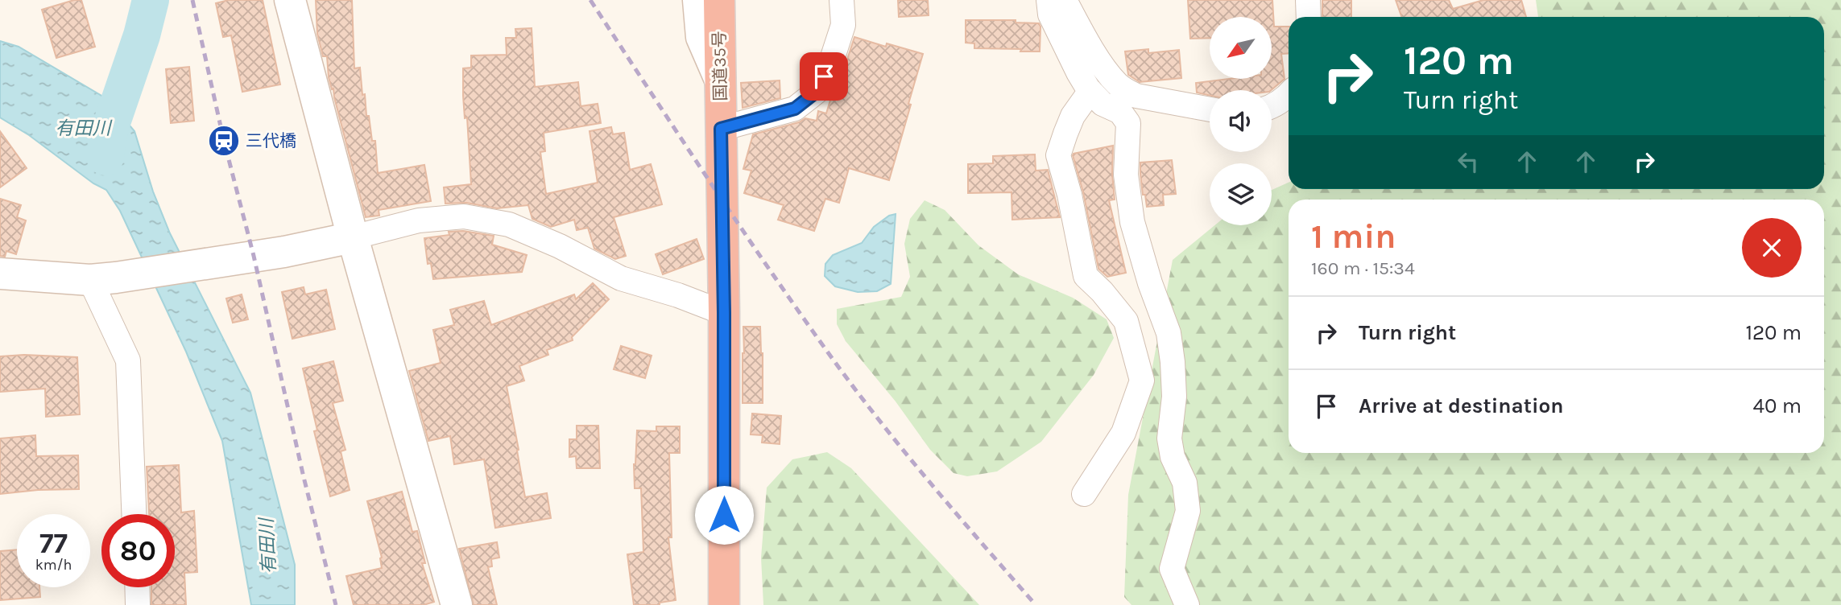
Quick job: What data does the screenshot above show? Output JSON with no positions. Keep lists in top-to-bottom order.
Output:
{
  "streets": {
    "highway": ["国道35号"]
  },
  "water": ["有田川"],
  "places": {
    "station": ["三代橋"]
  },
  "north": "bottom left",
  "page": {
    "turn": ["120 m", "Turn right"],
    "heading": ["1 min", "160 m · 15:34"],
    "list": [
      {
        "name": "Turn right",
        "value": "120 m"
      },
      {
        "name": "Arrive at destination",
        "value": "40 m"
      }
    ],
    "speed": "77 km/h",
    "limit": "80"
  }
}
